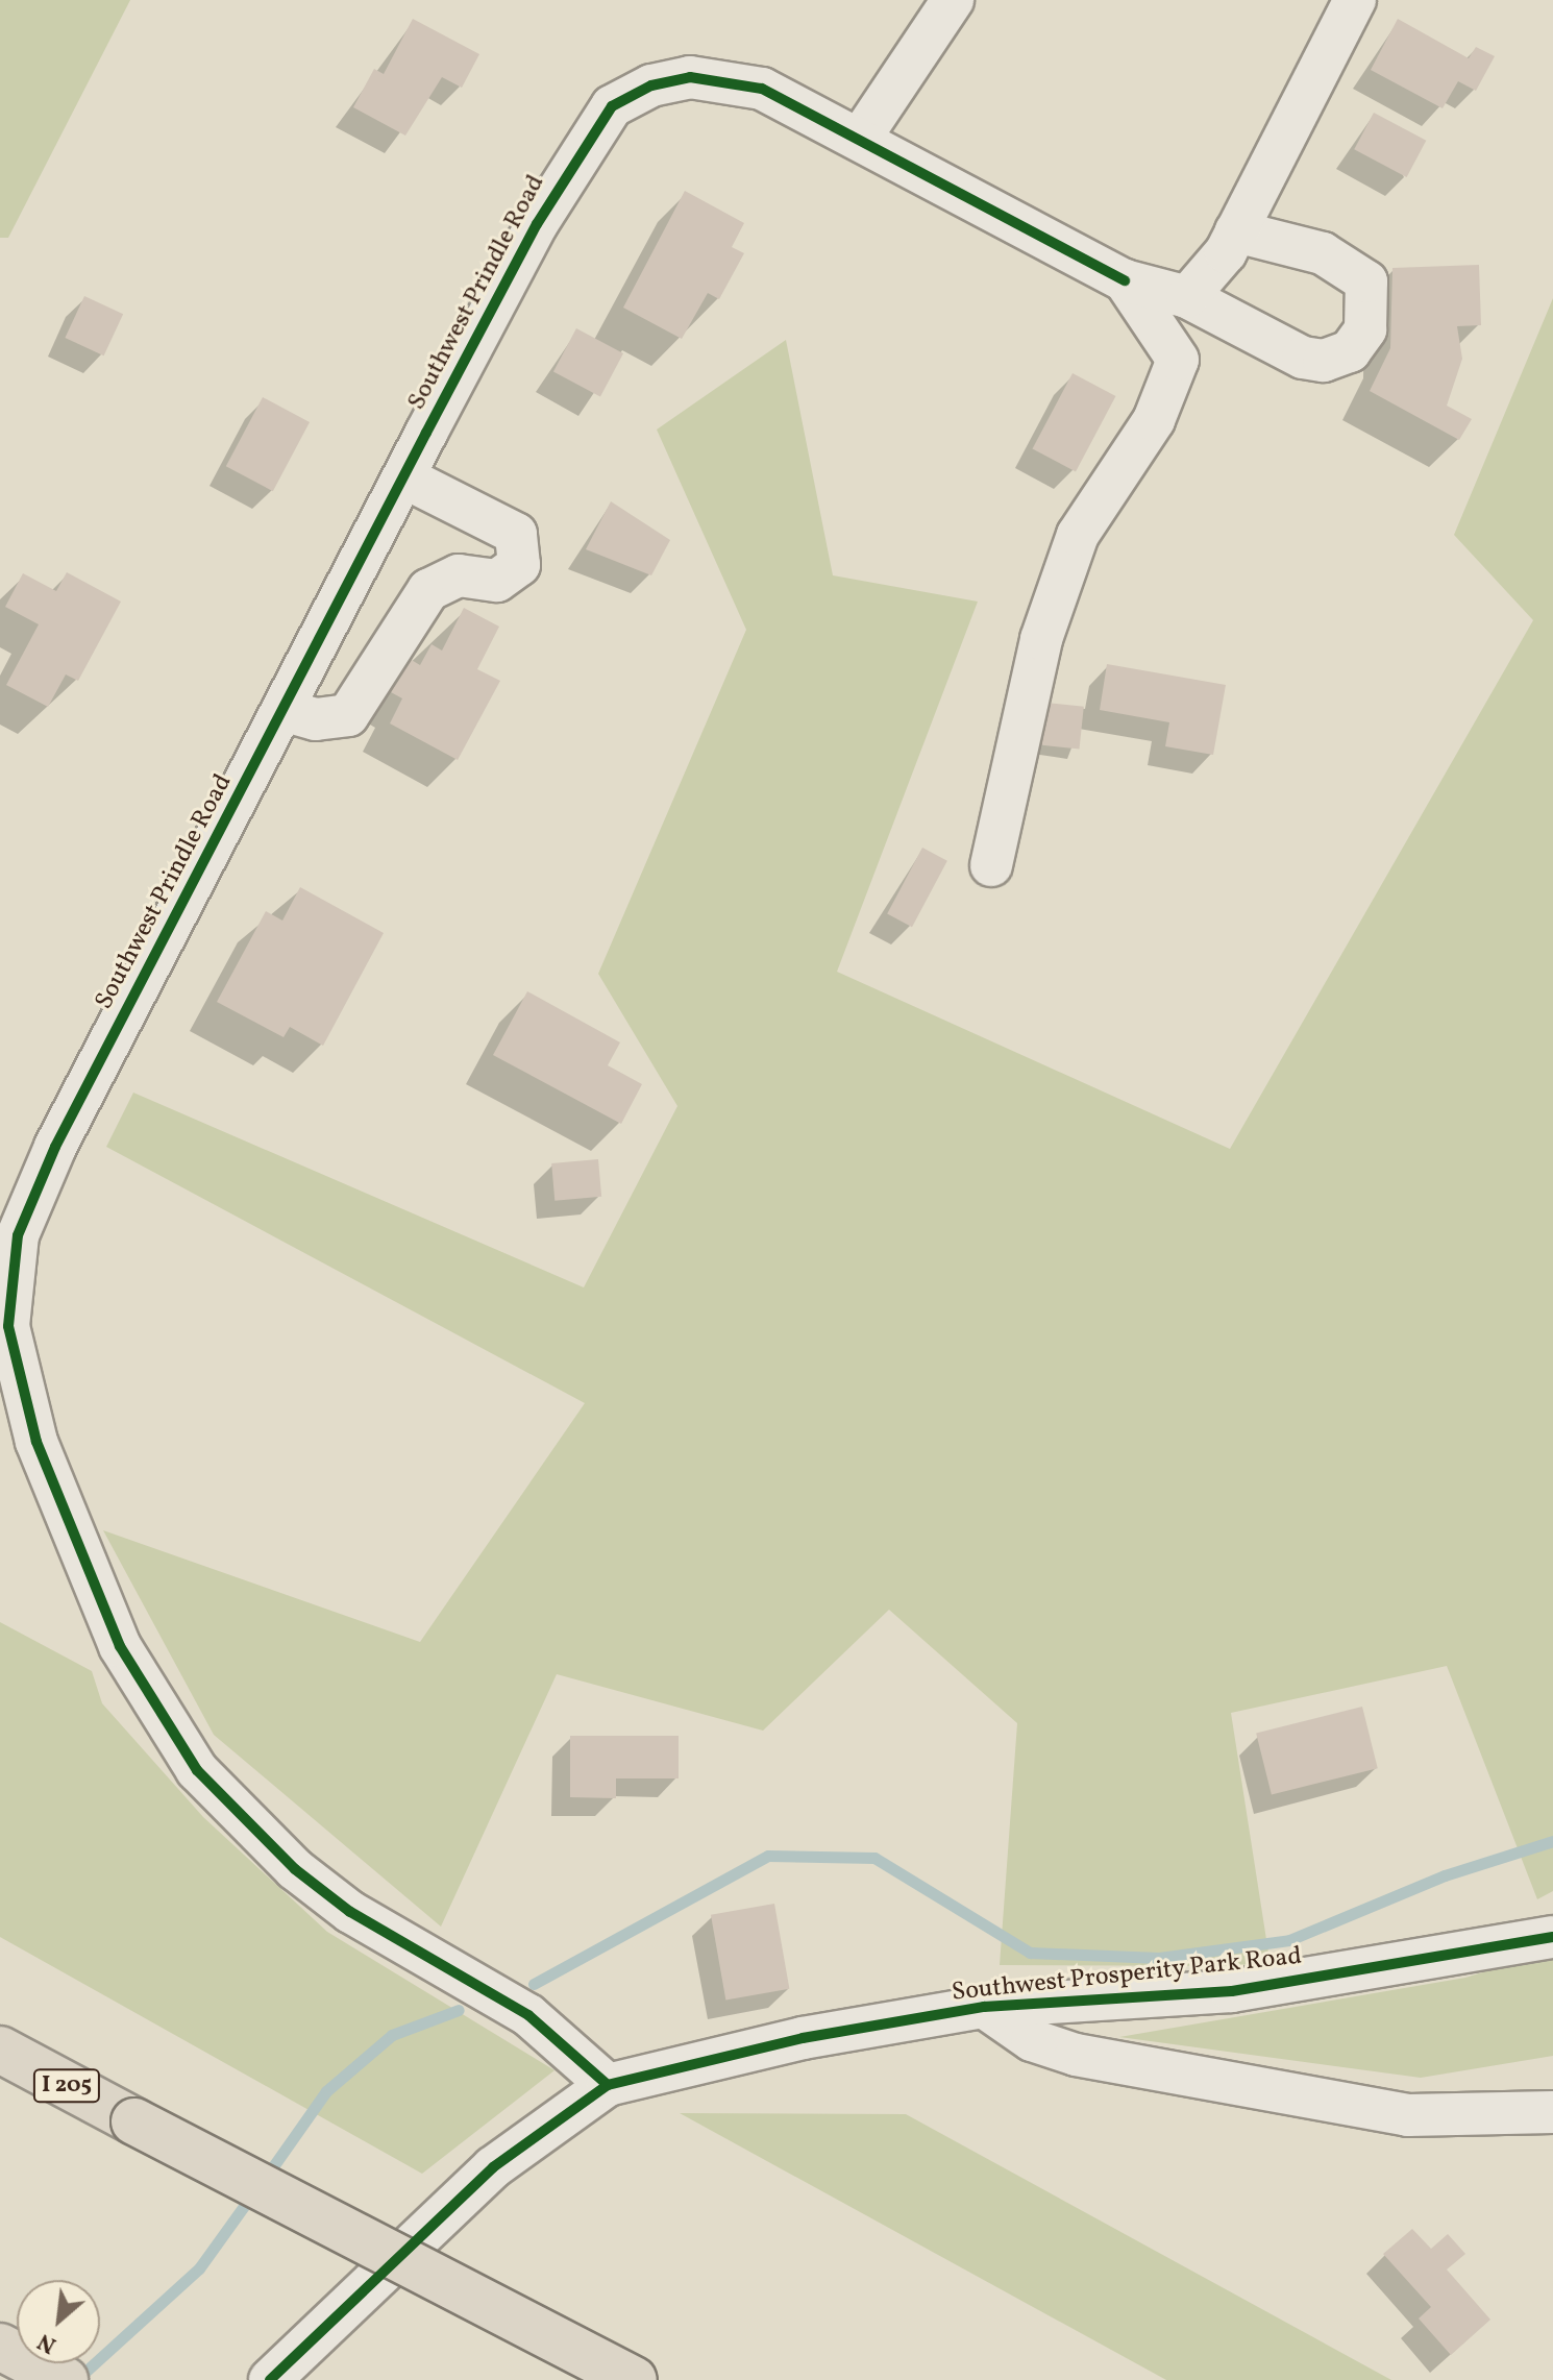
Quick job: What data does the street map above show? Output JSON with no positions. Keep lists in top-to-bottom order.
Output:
{
  "streets": {
    "highway": ["I 205"],
    "street": ["Southwest Prindle Road", "Southwest Prosperity Park Road"]
  },
  "crossings": [
    ["Southwest Prindle Road", "Southwest Prosperity Park Road"]
  ],
  "north": "bottom left"
}
